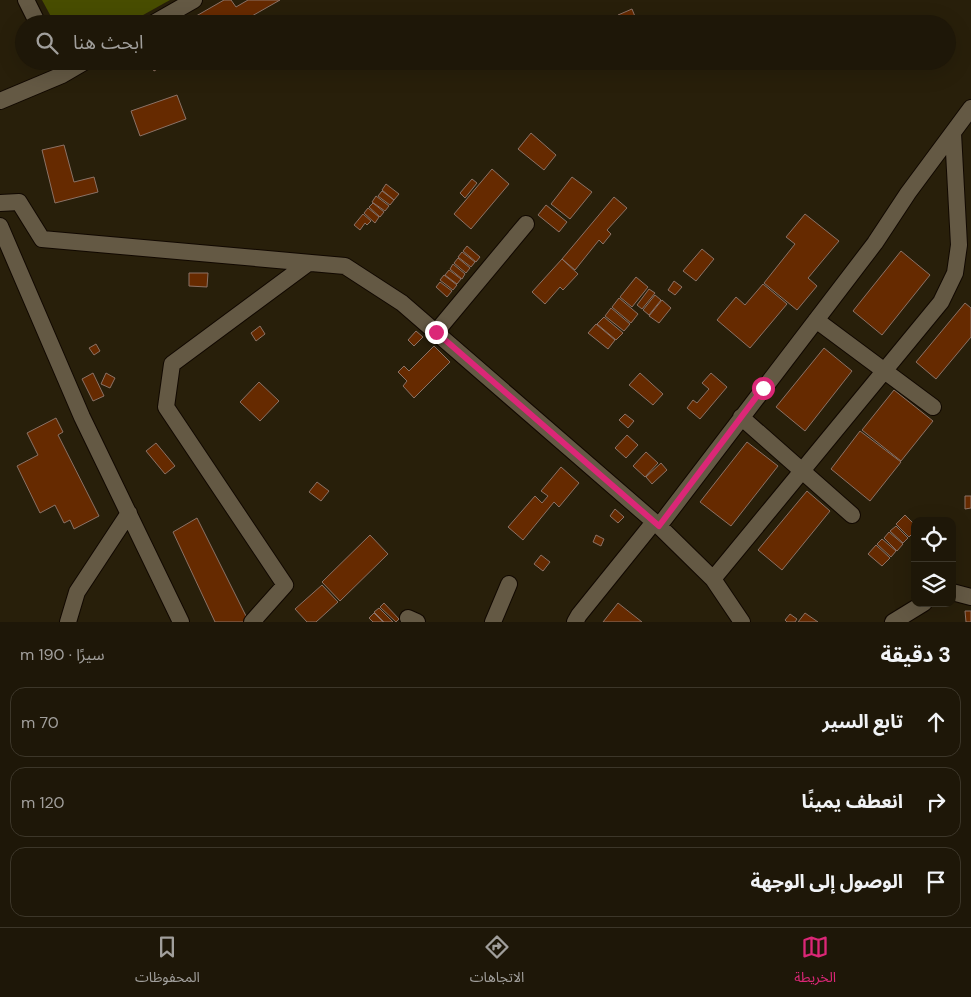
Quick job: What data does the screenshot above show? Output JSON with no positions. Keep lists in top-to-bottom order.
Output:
{
  "page": {
    "search": "ابحث هنا",
    "heading": ["3 دقيقة", "سيرًا · 190 m"],
    "list": [
      ["تابع السير", "70 m"],
      ["انعطف يمينًا", "120 m"],
      "الوصول إلى الوجهة"
    ],
    "nav": ["الخريطة", "الاتجاهات", "المحفوظات"]
  }
}
